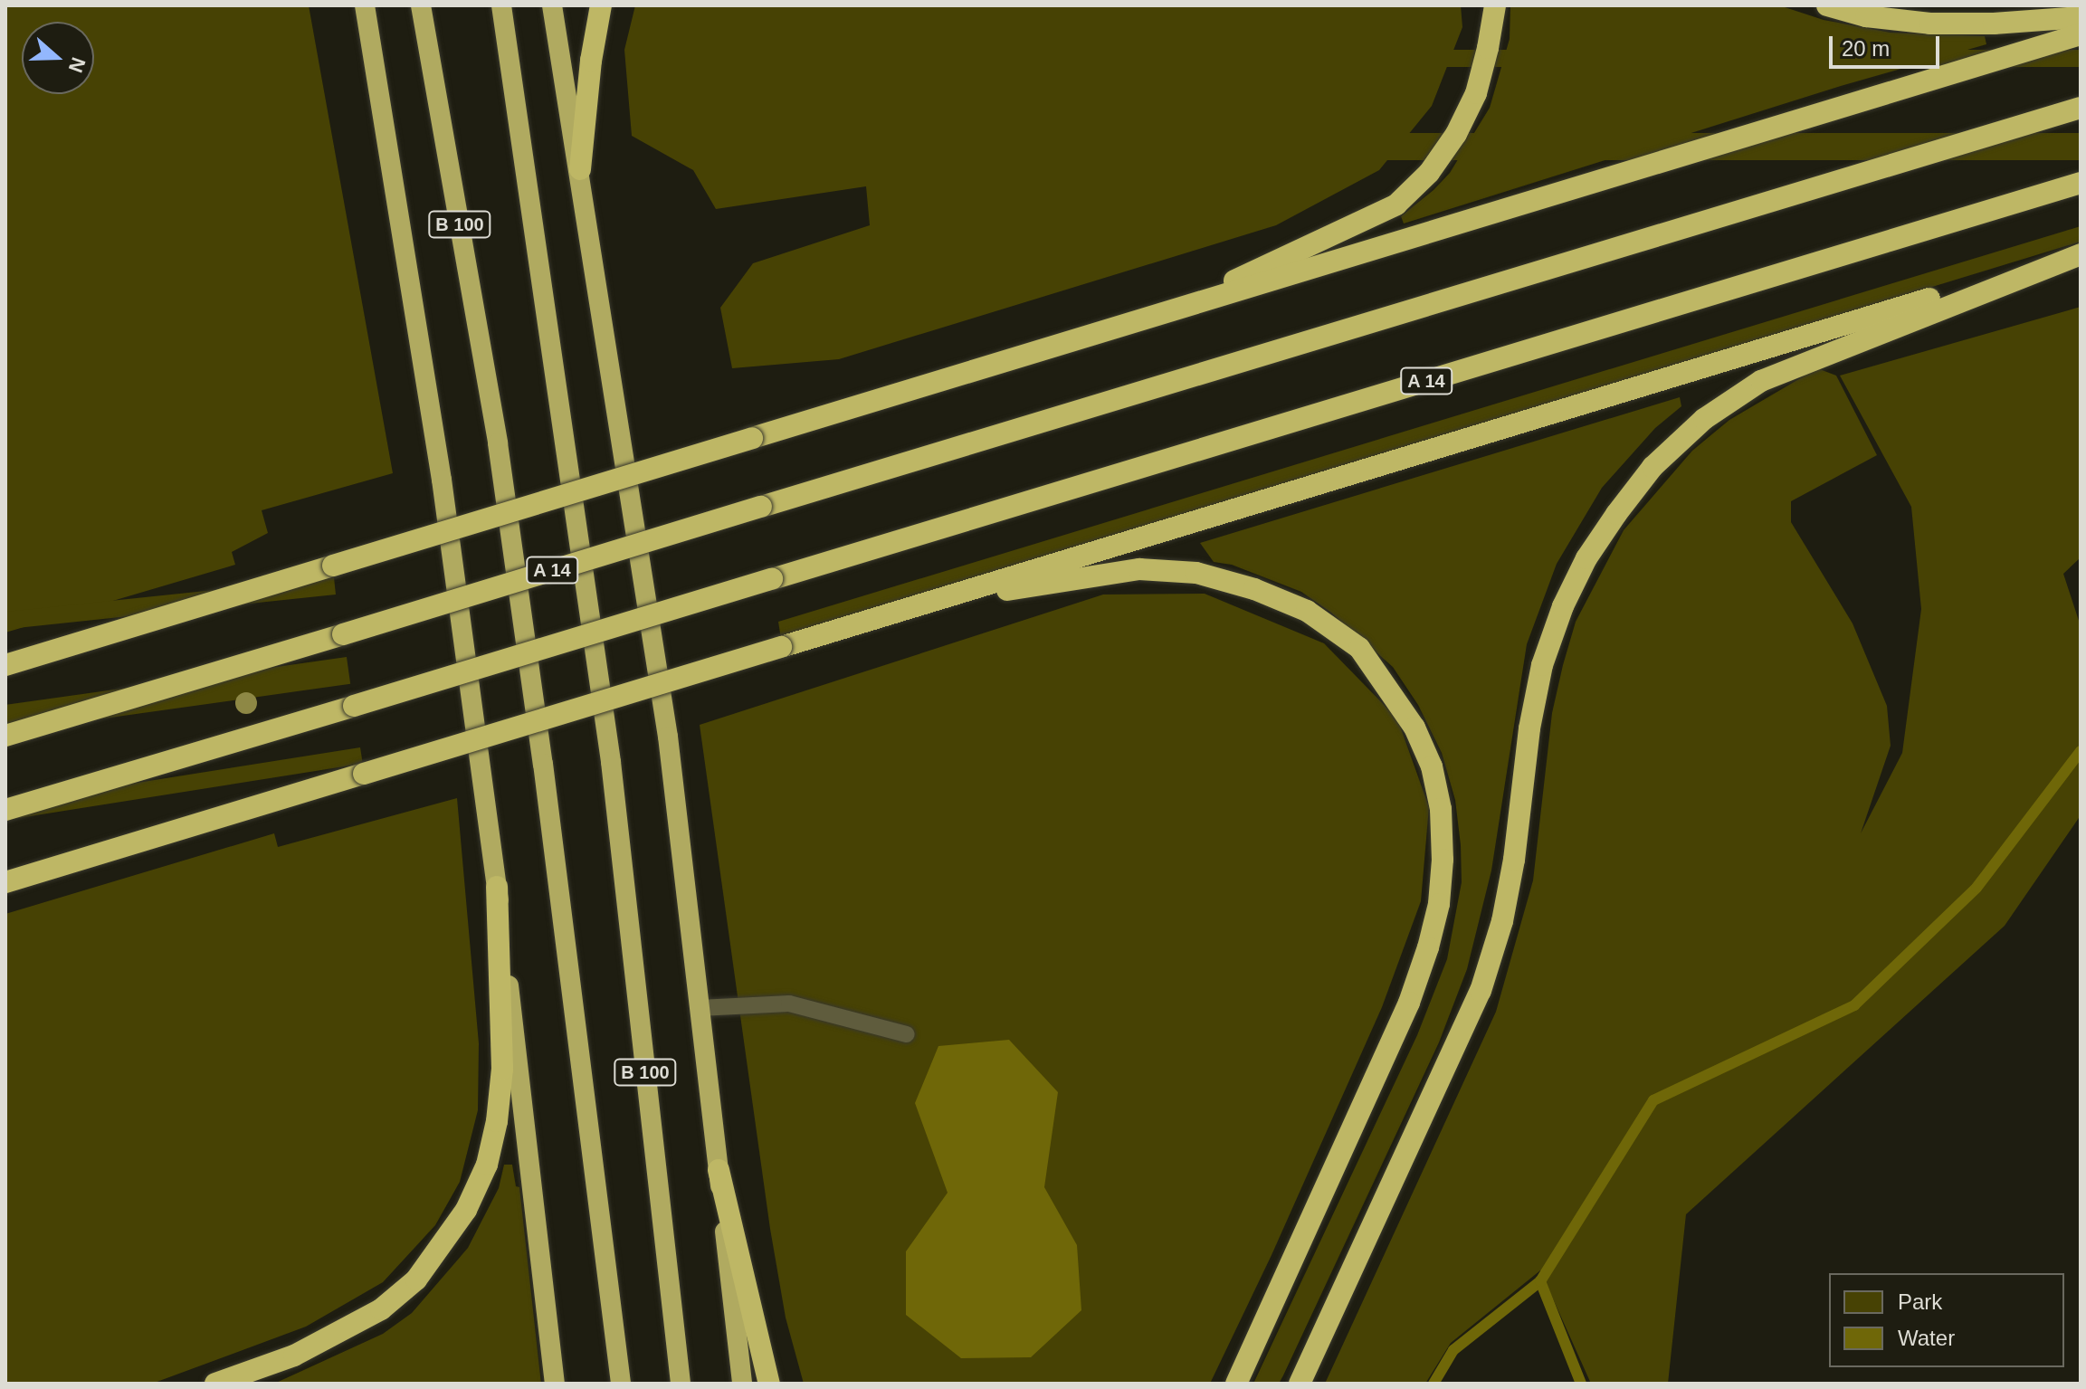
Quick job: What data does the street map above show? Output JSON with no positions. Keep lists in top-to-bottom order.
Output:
{
  "streets": {
    "highway": ["B 100", "A 14"]
  },
  "legend": ["Park", "Water"],
  "scale_bar": "20 m",
  "north": "right"
}
